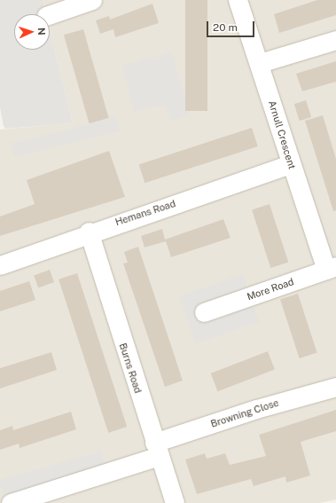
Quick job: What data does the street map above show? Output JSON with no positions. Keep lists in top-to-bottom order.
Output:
{
  "streets": {
    "street": [
      "Arnull Crescent",
      "Hemans Road",
      "More Road",
      "Burns Road",
      "Browning Close"
    ]
  },
  "crossings": [
    ["Arnull Crescent", "Hemans Road"],
    ["Arnull Crescent", "More Road"],
    ["Hemans Road", "Burns Road"],
    ["Burns Road", "Browning Close"]
  ],
  "scale_bar": "20 m",
  "north": "right"
}
